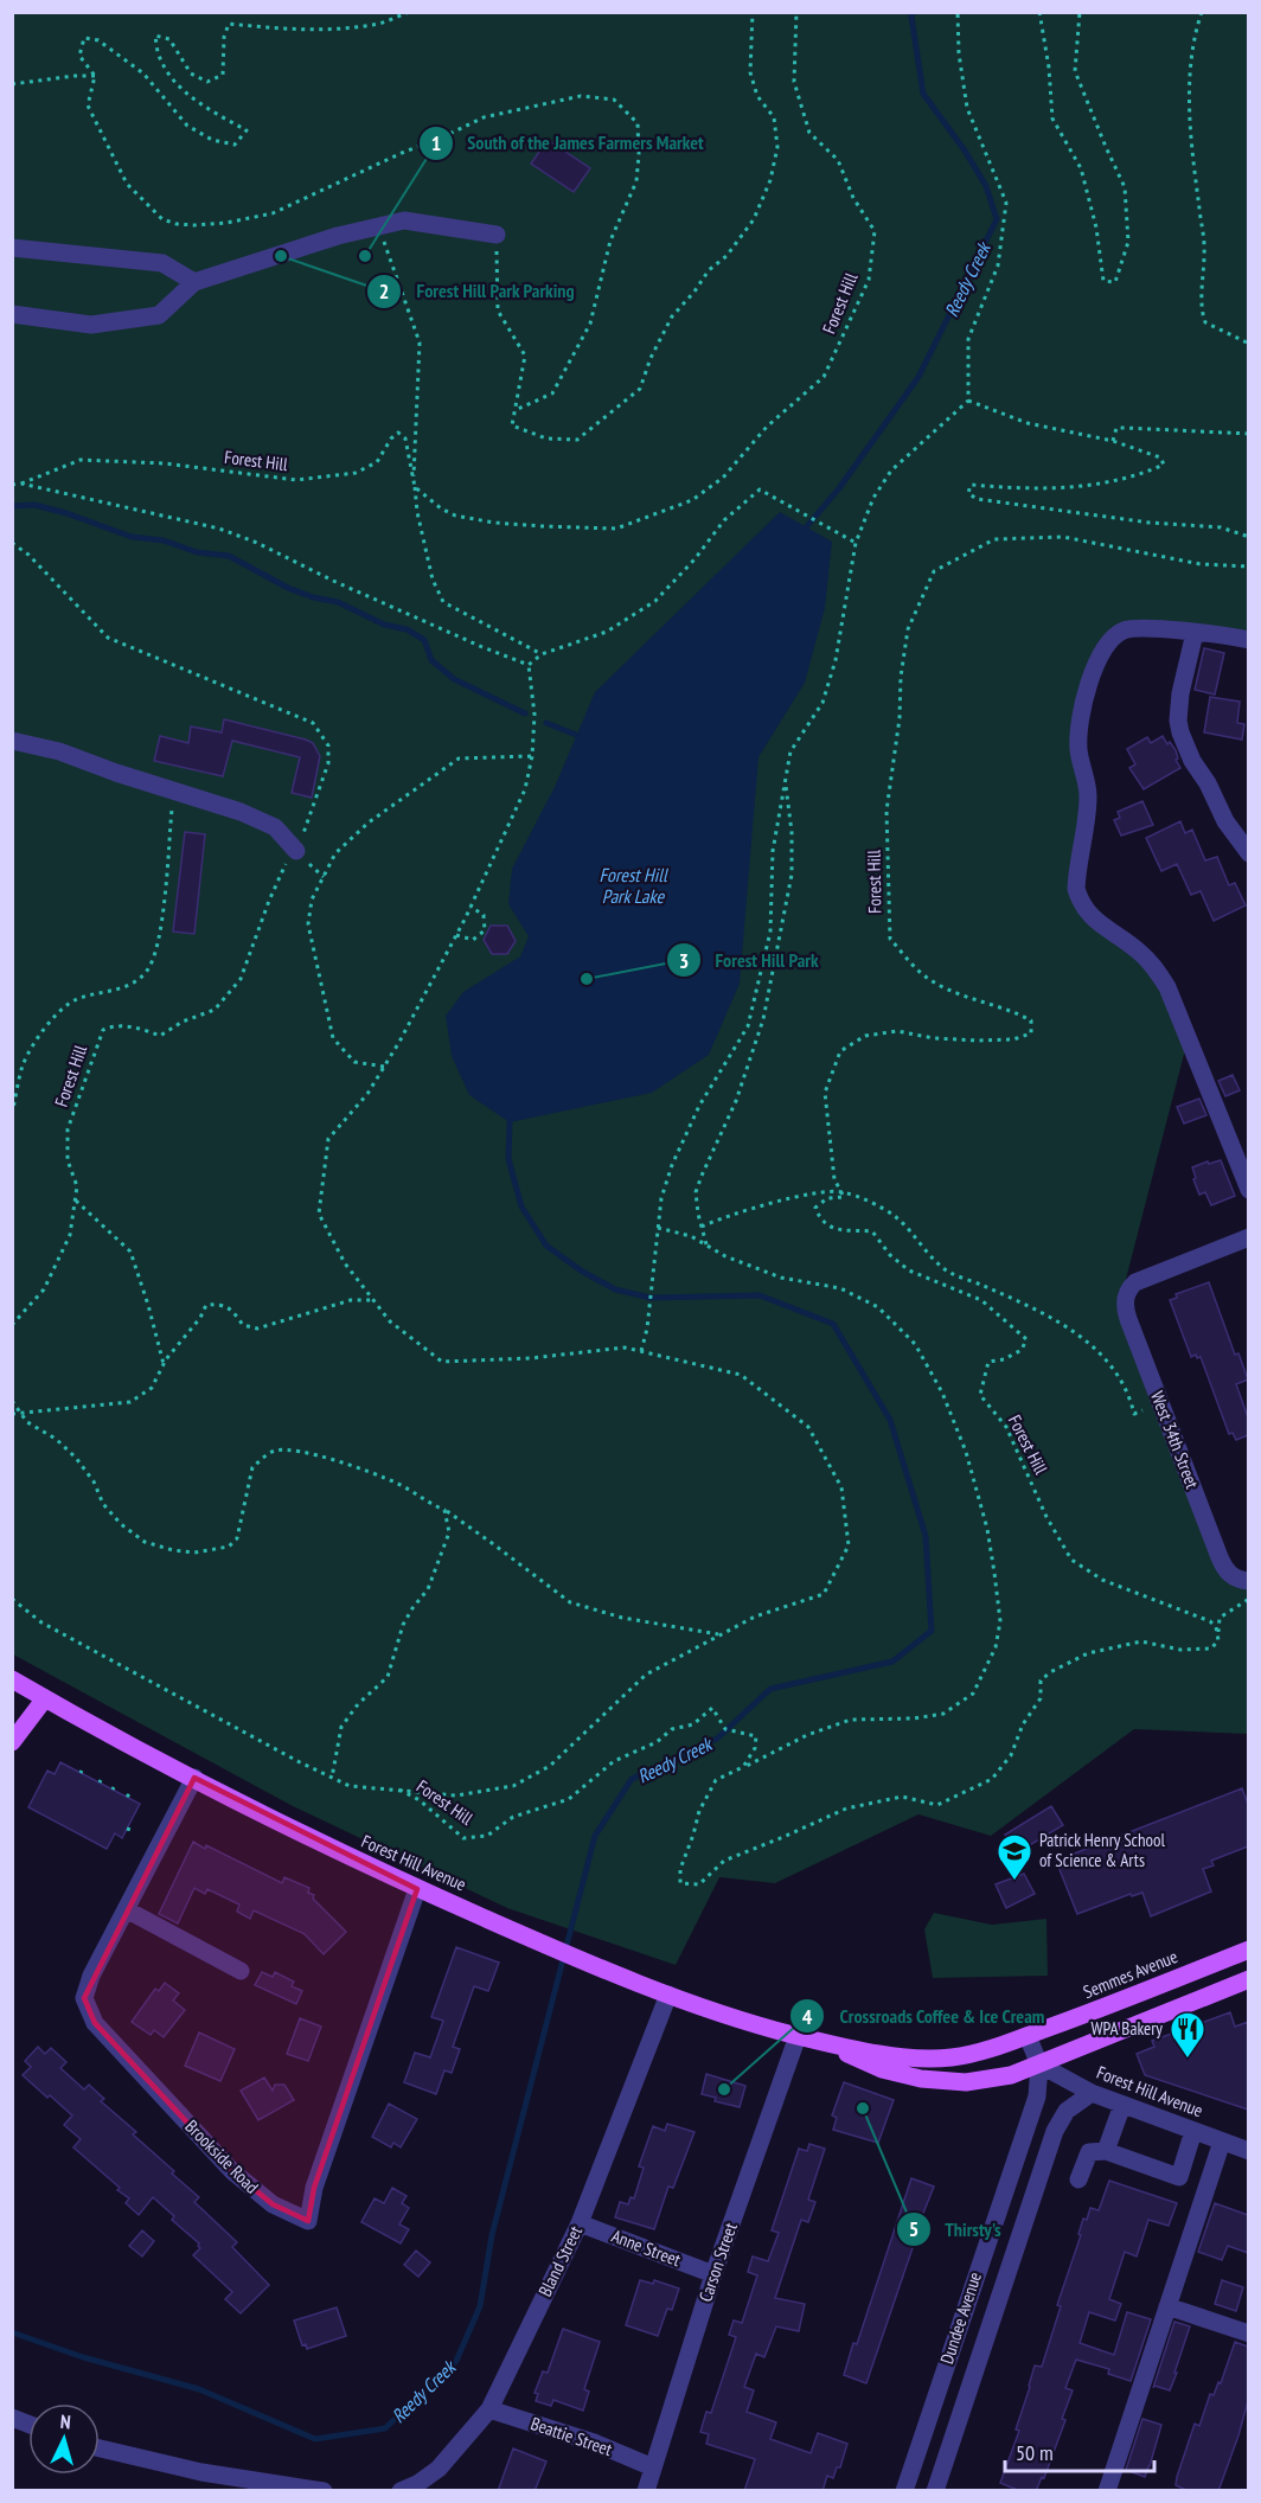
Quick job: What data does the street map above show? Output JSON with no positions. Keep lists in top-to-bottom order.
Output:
{
  "streets": {
    "main road": ["Forest Hill Avenue", "Semmes Avenue"],
    "street": [
      "West 34th Street",
      "Brookside Road",
      "Anne Street",
      "Bland Street",
      "Carson Street",
      "Dundee Avenue",
      "Beattie Street"
    ],
    "path": ["Forest Hill"]
  },
  "crossings": [
    ["Forest Hill Avenue", "Semmes Avenue"],
    ["Forest Hill Avenue", "Brookside Road"],
    ["Forest Hill Avenue", "Bland Street"],
    ["Forest Hill Avenue", "Carson Street"],
    ["Forest Hill Avenue", "Dundee Avenue"],
    ["Anne Street", "Bland Street"],
    ["Anne Street", "Carson Street"],
    ["Bland Street", "Beattie Street"],
    ["Carson Street", "Beattie Street"]
  ],
  "water": ["Reedy Creek", "Forest Hill Park Lake"],
  "places": {
    "other": [
      "Forest Hill Park Parking",
      "South of the James Farmers Market",
      "Forest Hill Park",
      "Crossroads Coffee & Ice Cream",
      "Thirsty's"
    ],
    "school or university": ["Patrick Henry School of Science & Arts"],
    "restaurant": ["WPA Bakery"]
  },
  "scale_bar": "50 m",
  "north": "top"
}
